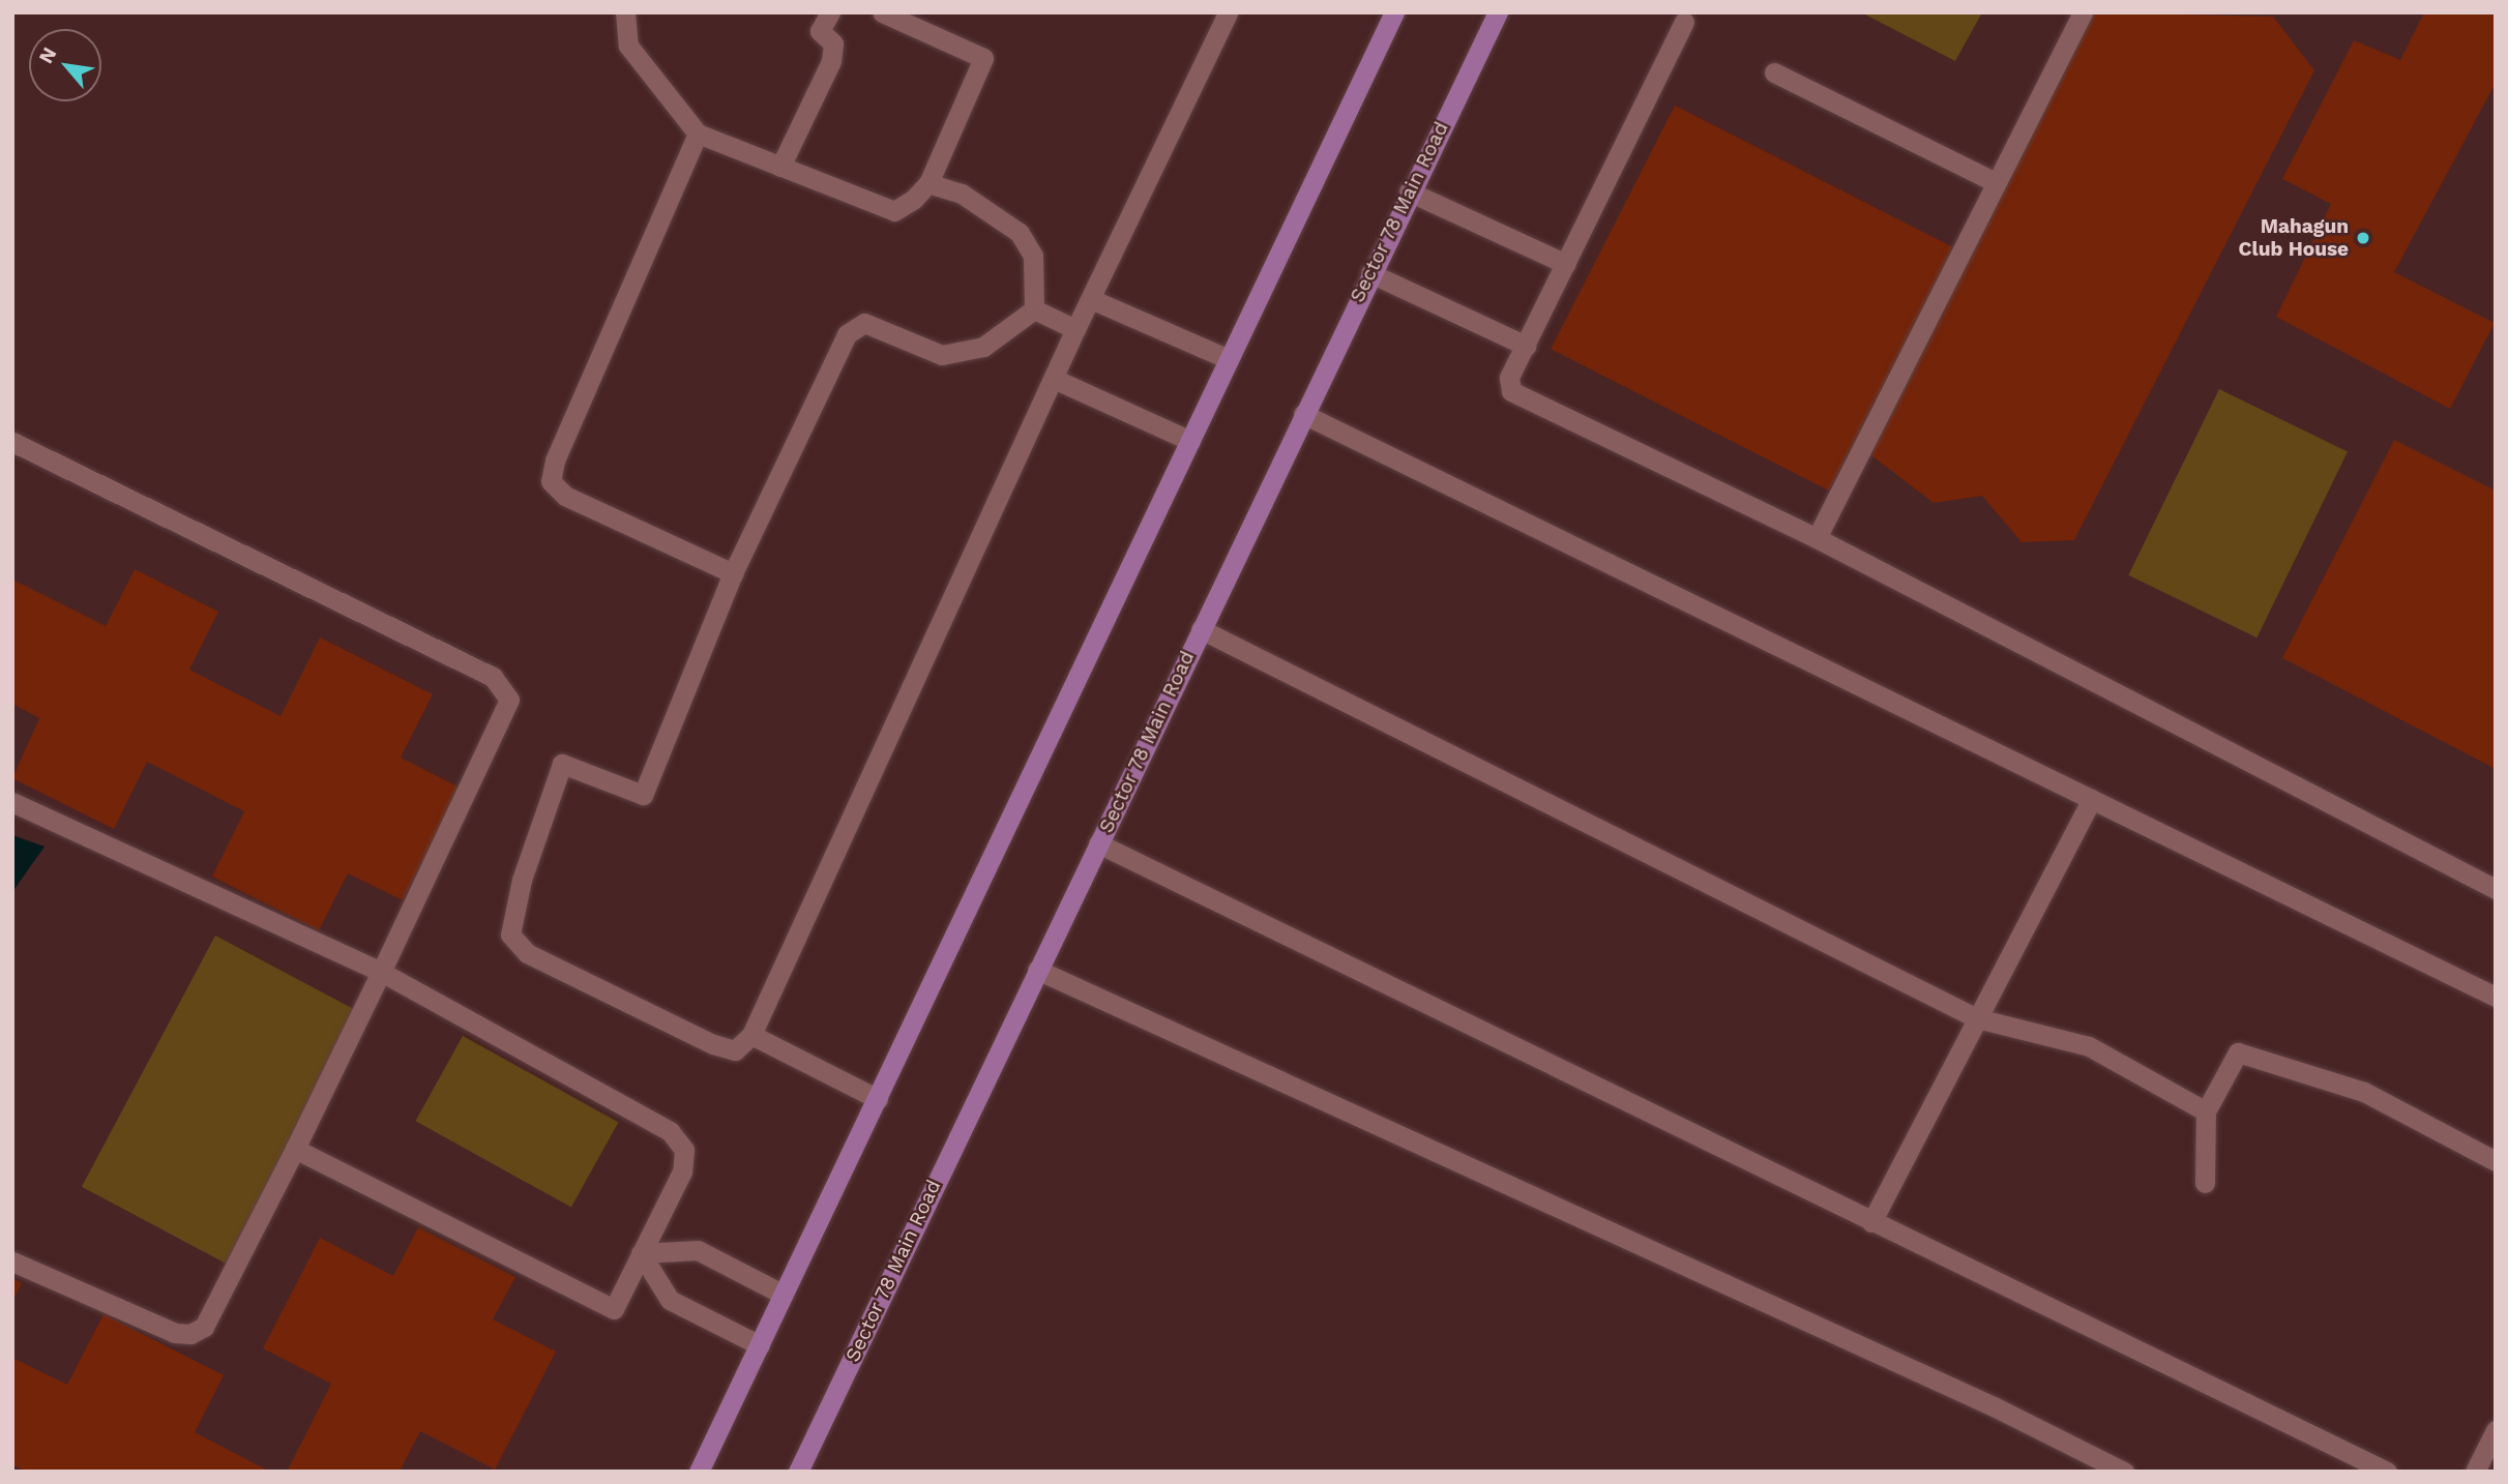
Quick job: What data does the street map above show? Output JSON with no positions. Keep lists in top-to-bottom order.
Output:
{
  "streets": {
    "main road": ["Sector 78 Main Road"]
  },
  "places": ["Mahagun Club House"],
  "north": "top left"
}
